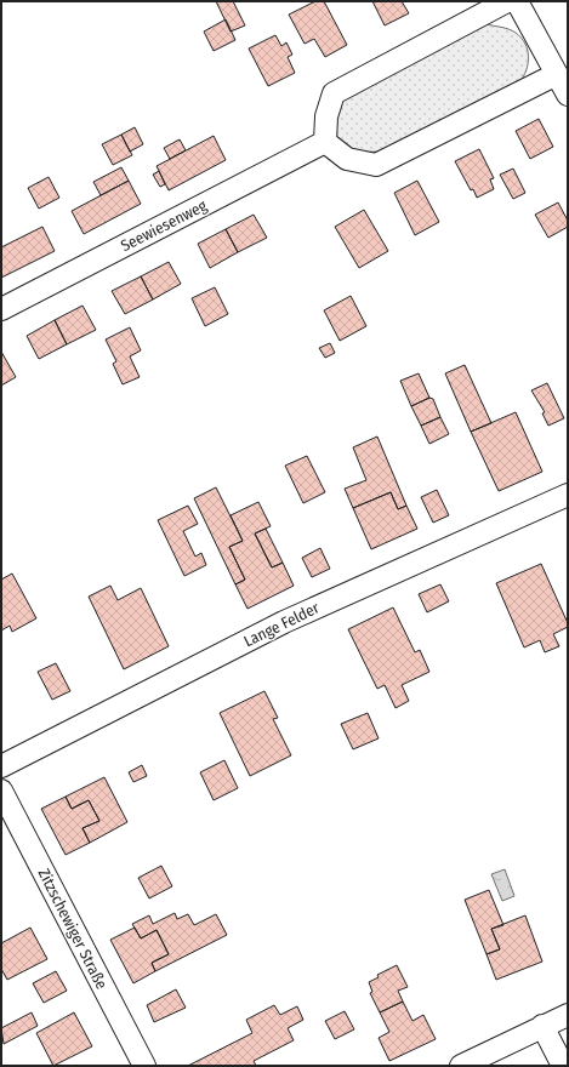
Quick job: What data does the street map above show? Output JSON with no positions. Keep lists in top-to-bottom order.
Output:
{
  "streets": {
    "street": ["Seewiesenweg", "Lange Felder", "Zitzschewiger Straße"]
  }
}
